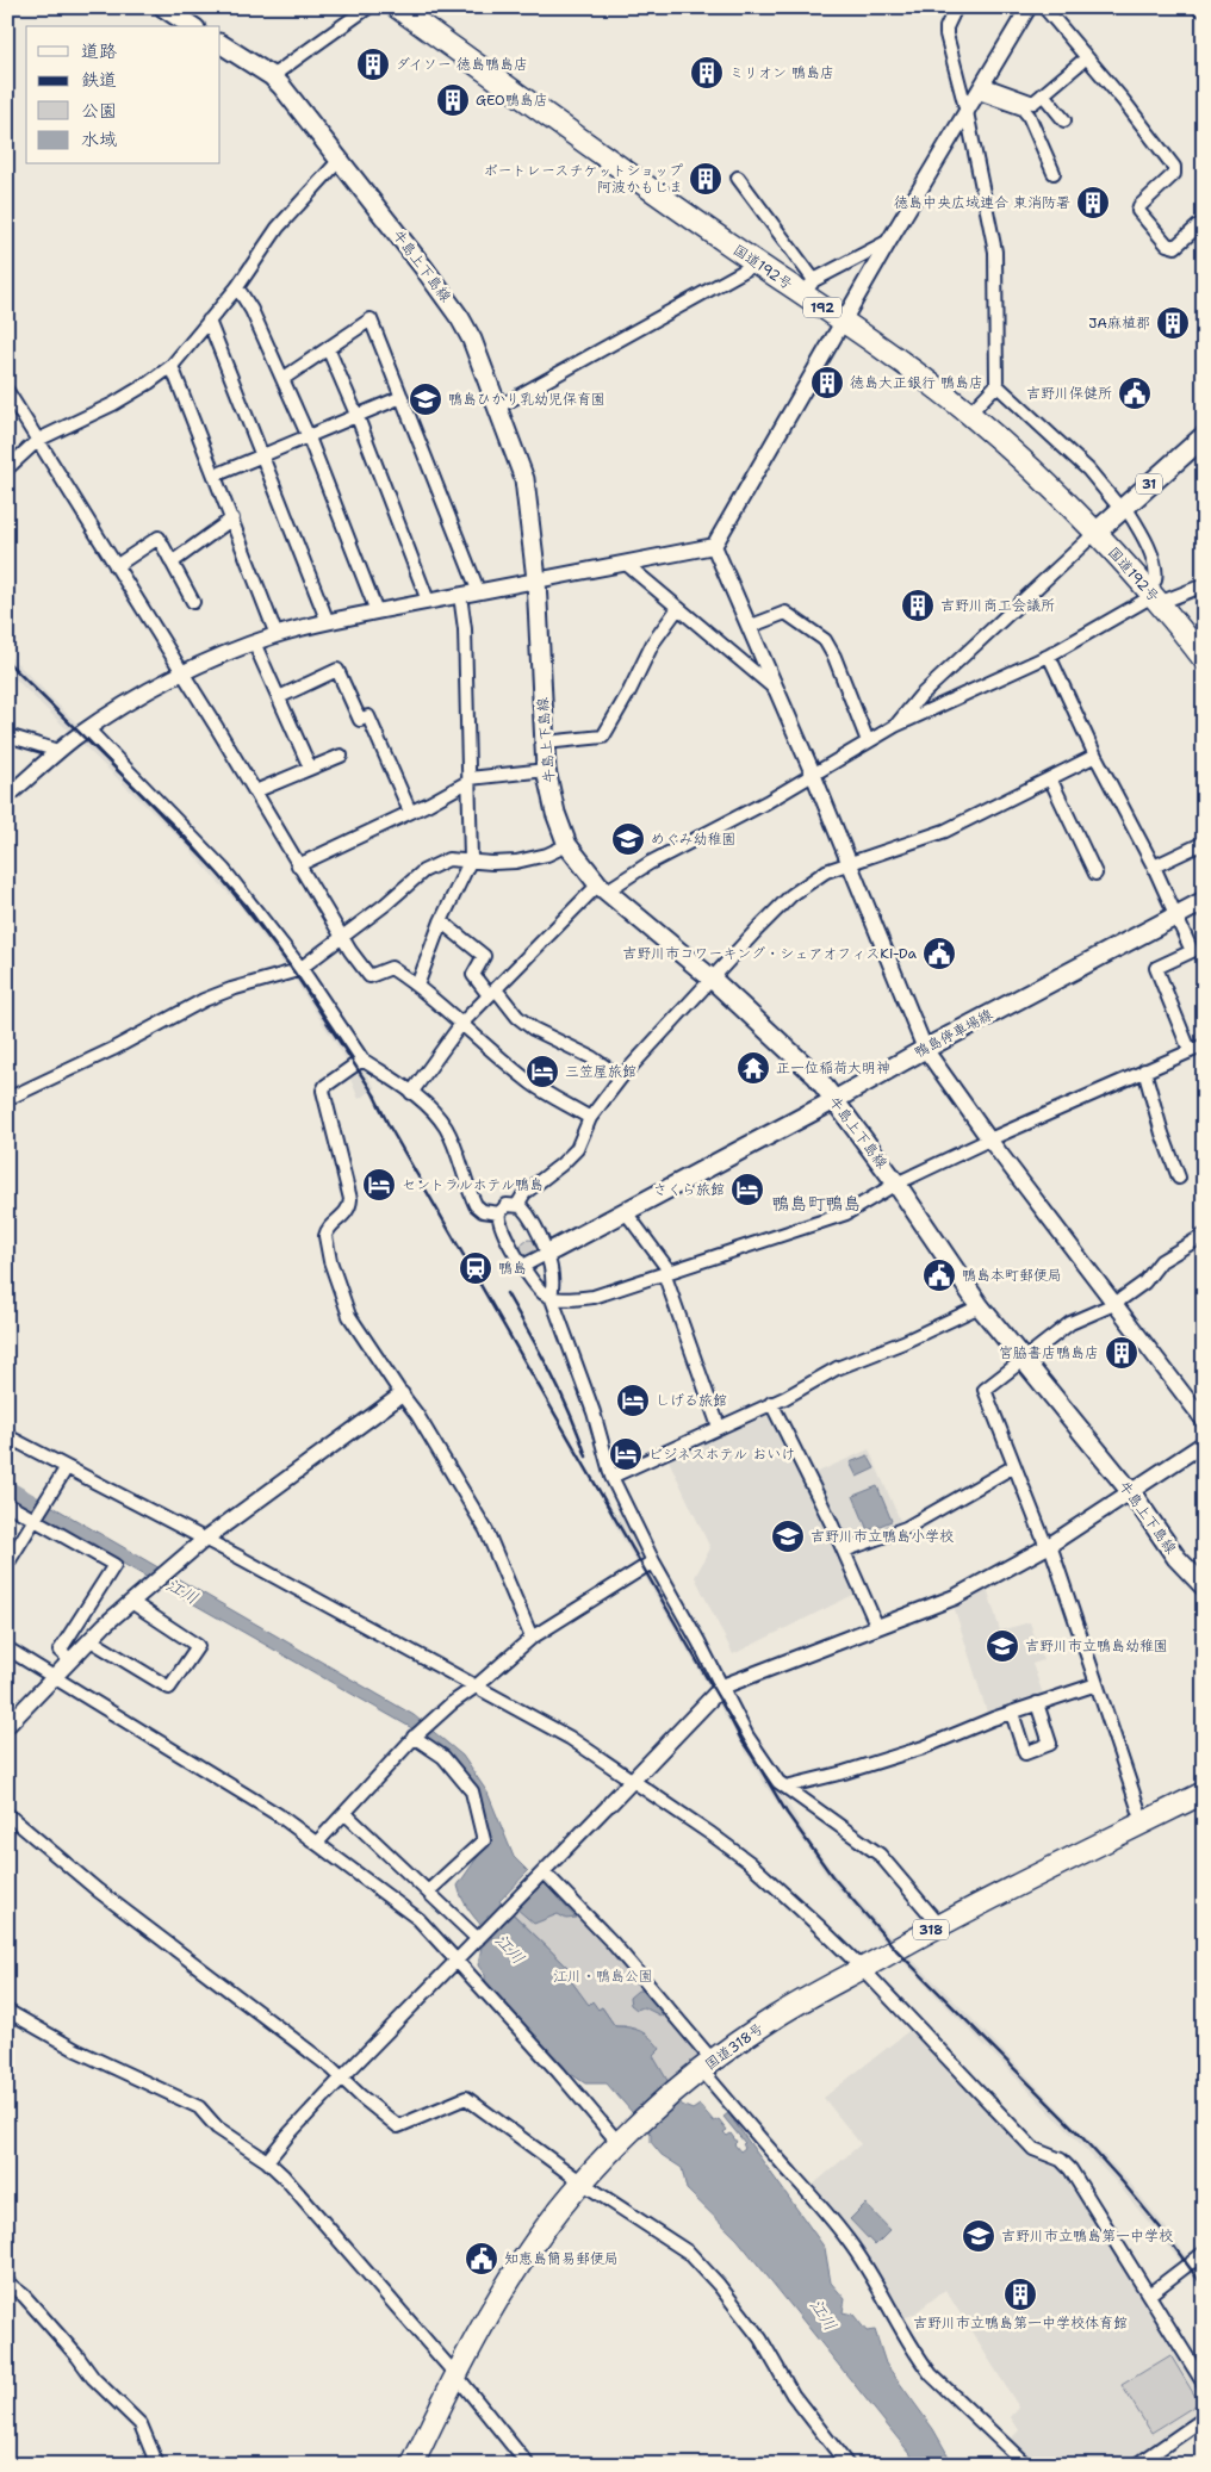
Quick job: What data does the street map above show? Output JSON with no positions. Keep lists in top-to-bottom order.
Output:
{
  "streets": {
    "highway": [
      "国道192号",
      "192",
      "318",
      "国道318号"
    ],
    "main road": ["牛島上下島線", "31", "鴨島停車場線"]
  },
  "crossings": [
    ["牛島上下島線", "鴨島停車場線"],
    ["国道192号", "31"]
  ],
  "districts": ["鴨島町鴨島"],
  "water": ["江川"],
  "parks": ["江川・鴨島公園"],
  "places": {
    "building": [
      "ダイソー 徳島鴨島店",
      "ミリオン 鴨島店",
      "GEO鴨島店",
      "ボートレースチケットショップ 阿波かもじま",
      "徳島中央広域連合 東消防署",
      "JA麻植郡",
      "徳島大正銀行 鴨島店",
      "吉野川商工会議所",
      "宮脇書店鴨島店",
      "吉野川市立鴨島第一中学校体育館"
    ],
    "public building": [
      "吉野川保健所",
      "吉野川市コワーキング・シェアオフィスKi-Da",
      "鴨島本町郵便局",
      "知恵島簡易郵便局"
    ],
    "school or university": [
      "鴨島ひかり乳幼児保育園",
      "めぐみ幼稚園",
      "吉野川市立鴨島小学校",
      "吉野川市立鴨島幼稚園",
      "吉野川市立鴨島第一中学校"
    ],
    "temple": ["正一位稲荷大明神"],
    "hotel": [
      "三笠屋旅館",
      "セントラルホテル鴨島",
      "さくら旅館",
      "しげる旅館",
      "ビジネスホテル おいけ"
    ],
    "station": ["鴨島"]
  },
  "legend": [
    "道路",
    "鉄道",
    "公園",
    "水域"
  ]
}
